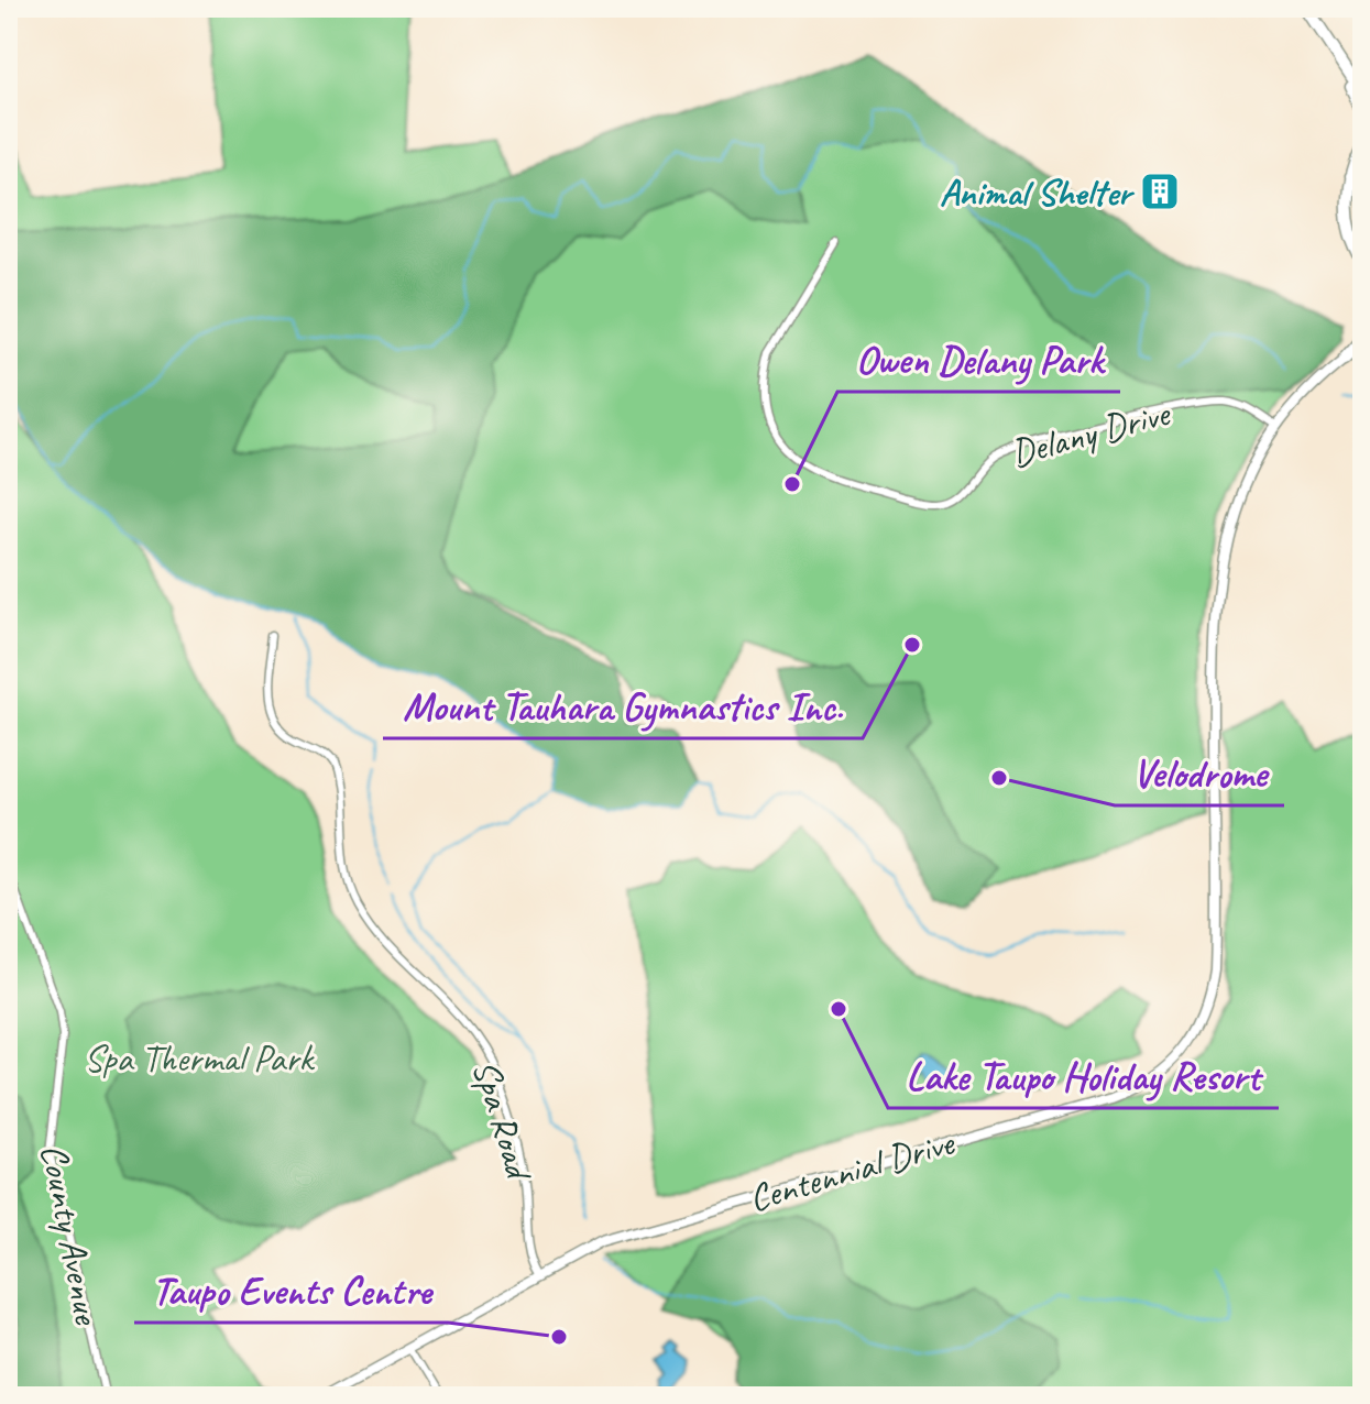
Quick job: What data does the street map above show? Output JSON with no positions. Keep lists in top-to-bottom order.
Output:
{
  "streets": {
    "main road": ["Centennial Drive"],
    "street": ["Delany Drive", "Spa Road", "County Avenue"]
  },
  "crossings": [
    ["Delany Drive", "Centennial Drive"],
    ["Spa Road", "Centennial Drive"]
  ],
  "parks": ["Spa Thermal Park"],
  "places": {
    "building": ["Animal Shelter"],
    "other": [
      "Owen Delany Park",
      "Mount Tauhara Gymnastics Inc.",
      "Velodrome",
      "Lake Taupo Holiday Resort",
      "Taupo Events Centre"
    ]
  }
}
